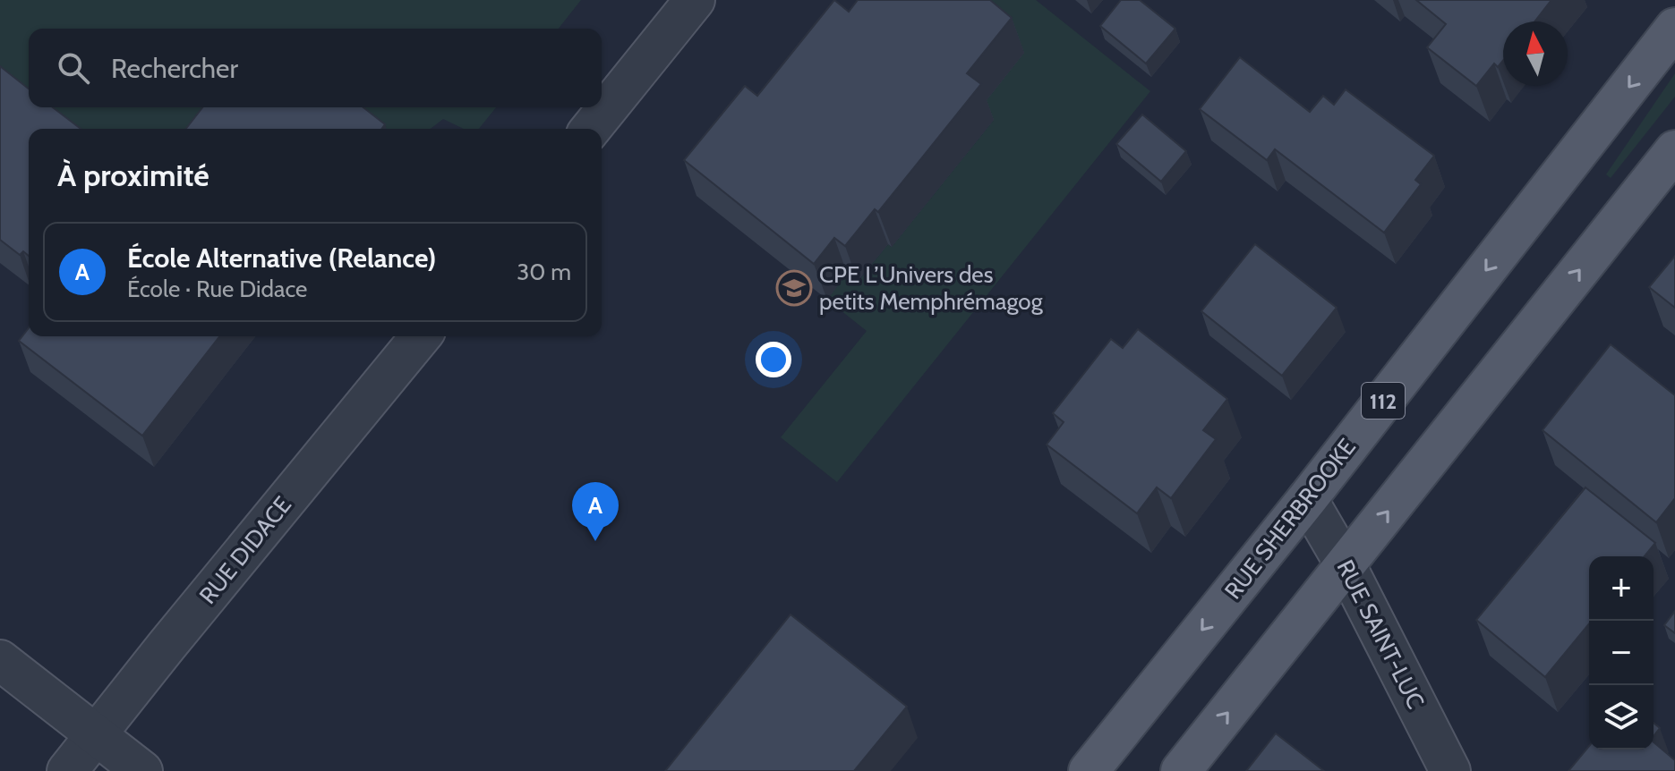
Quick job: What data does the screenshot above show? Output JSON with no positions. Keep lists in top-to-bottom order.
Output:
{
  "streets": {
    "main road": ["112", "RUE SHERBROOKE"],
    "street": ["RUE DIDACE", "RUE SAINT-LUC"]
  },
  "crossings": [
    ["RUE SHERBROOKE", "RUE SAINT-LUC"]
  ],
  "places": {
    "school or university": ["CPE L’Univers des petits Memphrémagog"]
  },
  "north": "top",
  "page": {
    "search": "Rechercher",
    "heading": "À proximité",
    "list": [
      {
        "mark": "A",
        "name": "École Alternative (Relance)",
        "note": "École · Rue Didace",
        "value": "30 m"
      }
    ],
    "pins": "A",
    "map_buttons": ["+", "−"]
  }
}
